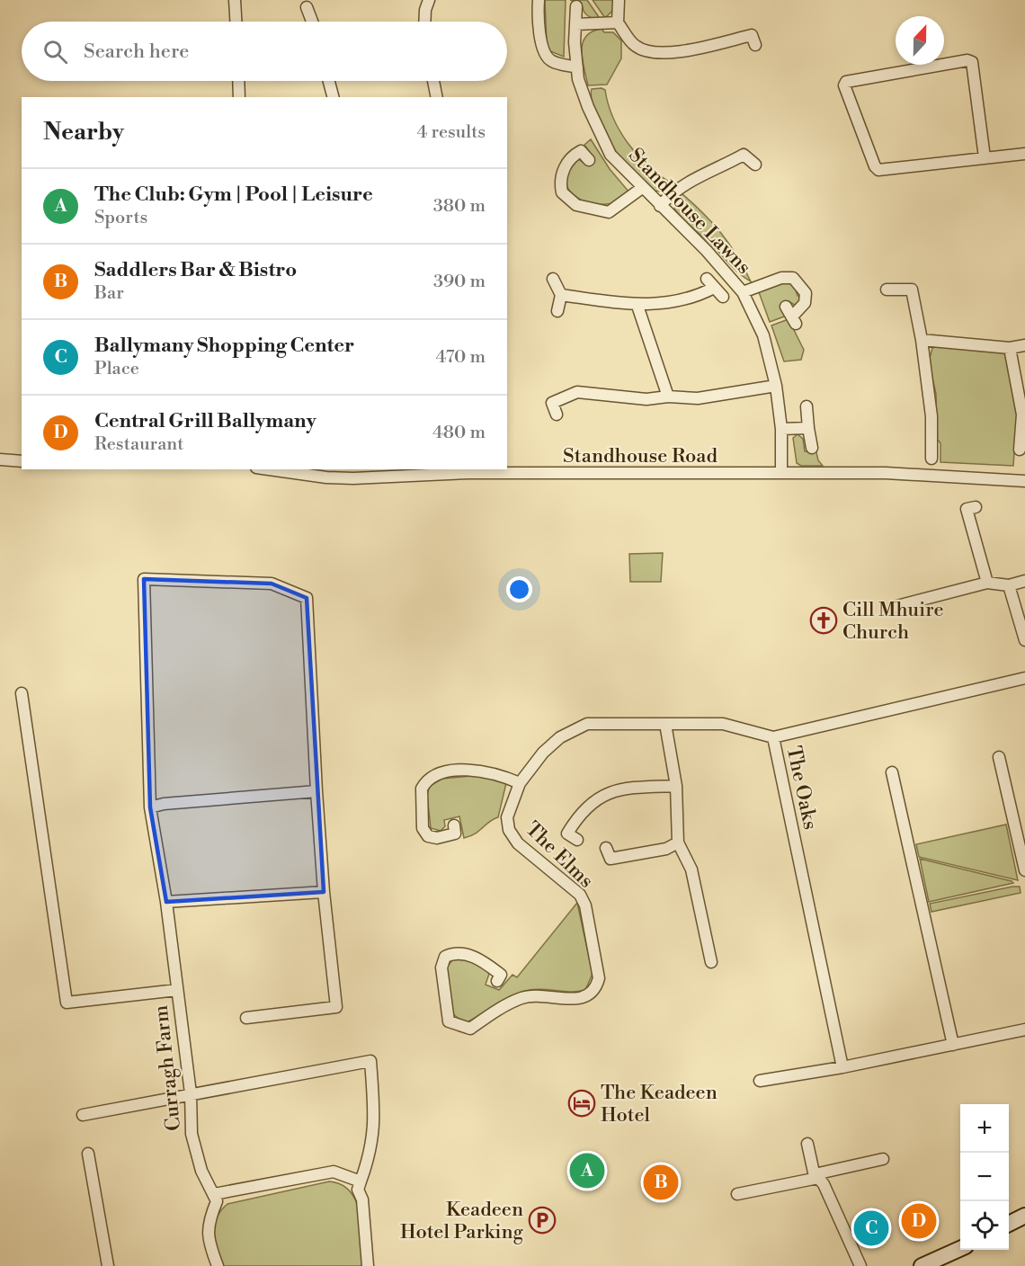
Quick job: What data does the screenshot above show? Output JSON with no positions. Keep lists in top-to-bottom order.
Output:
{
  "streets": {
    "street": [
      "Standhouse Lawns",
      "Standhouse Road",
      "The Oaks",
      "The Elms",
      "Curragh Farm"
    ]
  },
  "crossings": [
    ["Standhouse Lawns", "Standhouse Road"],
    ["The Oaks", "The Elms"]
  ],
  "places": {
    "church": ["Cill Mhuire Church"],
    "hotel": ["The Keadeen Hotel"],
    "parking": ["Keadeen Hotel Parking"]
  },
  "north": "top",
  "page": {
    "search": "Search here",
    "heading": ["Nearby", "4 results"],
    "list": [
      {
        "mark": "A",
        "name": "The Club: Gym | Pool | Leisure",
        "note": "Sports",
        "value": "380 m"
      },
      {
        "mark": "B",
        "name": "Saddlers Bar & Bistro",
        "note": "Bar",
        "value": "390 m"
      },
      {
        "mark": "C",
        "name": "Ballymany Shopping Center",
        "note": "Place",
        "value": "470 m"
      },
      {
        "mark": "D",
        "name": "Central Grill Ballymany",
        "note": "Restaurant",
        "value": "480 m"
      }
    ],
    "map_buttons": ["+", "−"],
    "pins": [
      "A",
      "B",
      "D",
      "C"
    ]
  }
}
